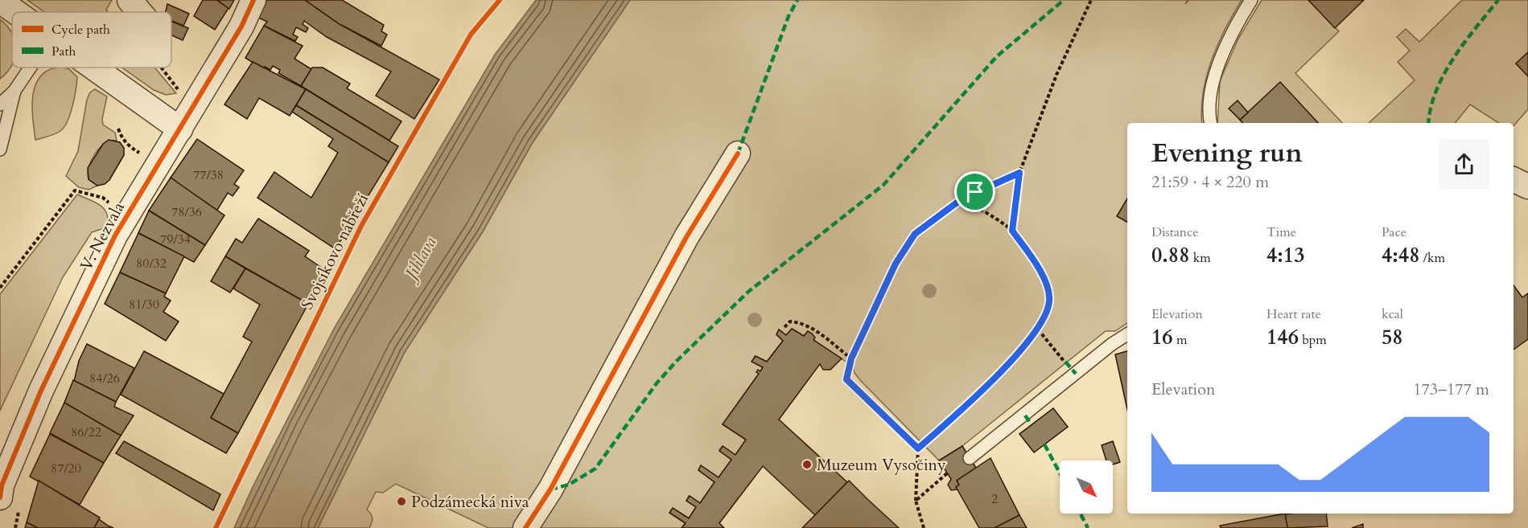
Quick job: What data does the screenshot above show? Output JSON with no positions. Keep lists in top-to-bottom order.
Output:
{
  "streets": {
    "street": ["V. Nezvala"],
    "cycle path": ["Svojsíkovo nábřeží"]
  },
  "water": ["Jihlava"],
  "places": ["Muzeum Vysočiny", "Podzámecká niva"],
  "house_numbers": [
    "77/38",
    "78/36",
    "79/34",
    "80/32",
    "81/30",
    "84/26",
    "86/22",
    "87/20",
    "2"
  ],
  "legend": ["Cycle path", "Path"],
  "north": "bottom right",
  "page": {
    "heading": ["Evening run", "21:59 · 4 × 220 m"],
    "stats": [
      ["Distance", "0.88 km"],
      ["Time", "4:13"],
      ["Pace", "4:48 /km"],
      ["Elevation", "16 m"],
      ["Heart rate", "146 bpm"],
      ["kcal", "58"]
    ],
    "chart": ["Elevation", "173–177 m"]
  }
}
